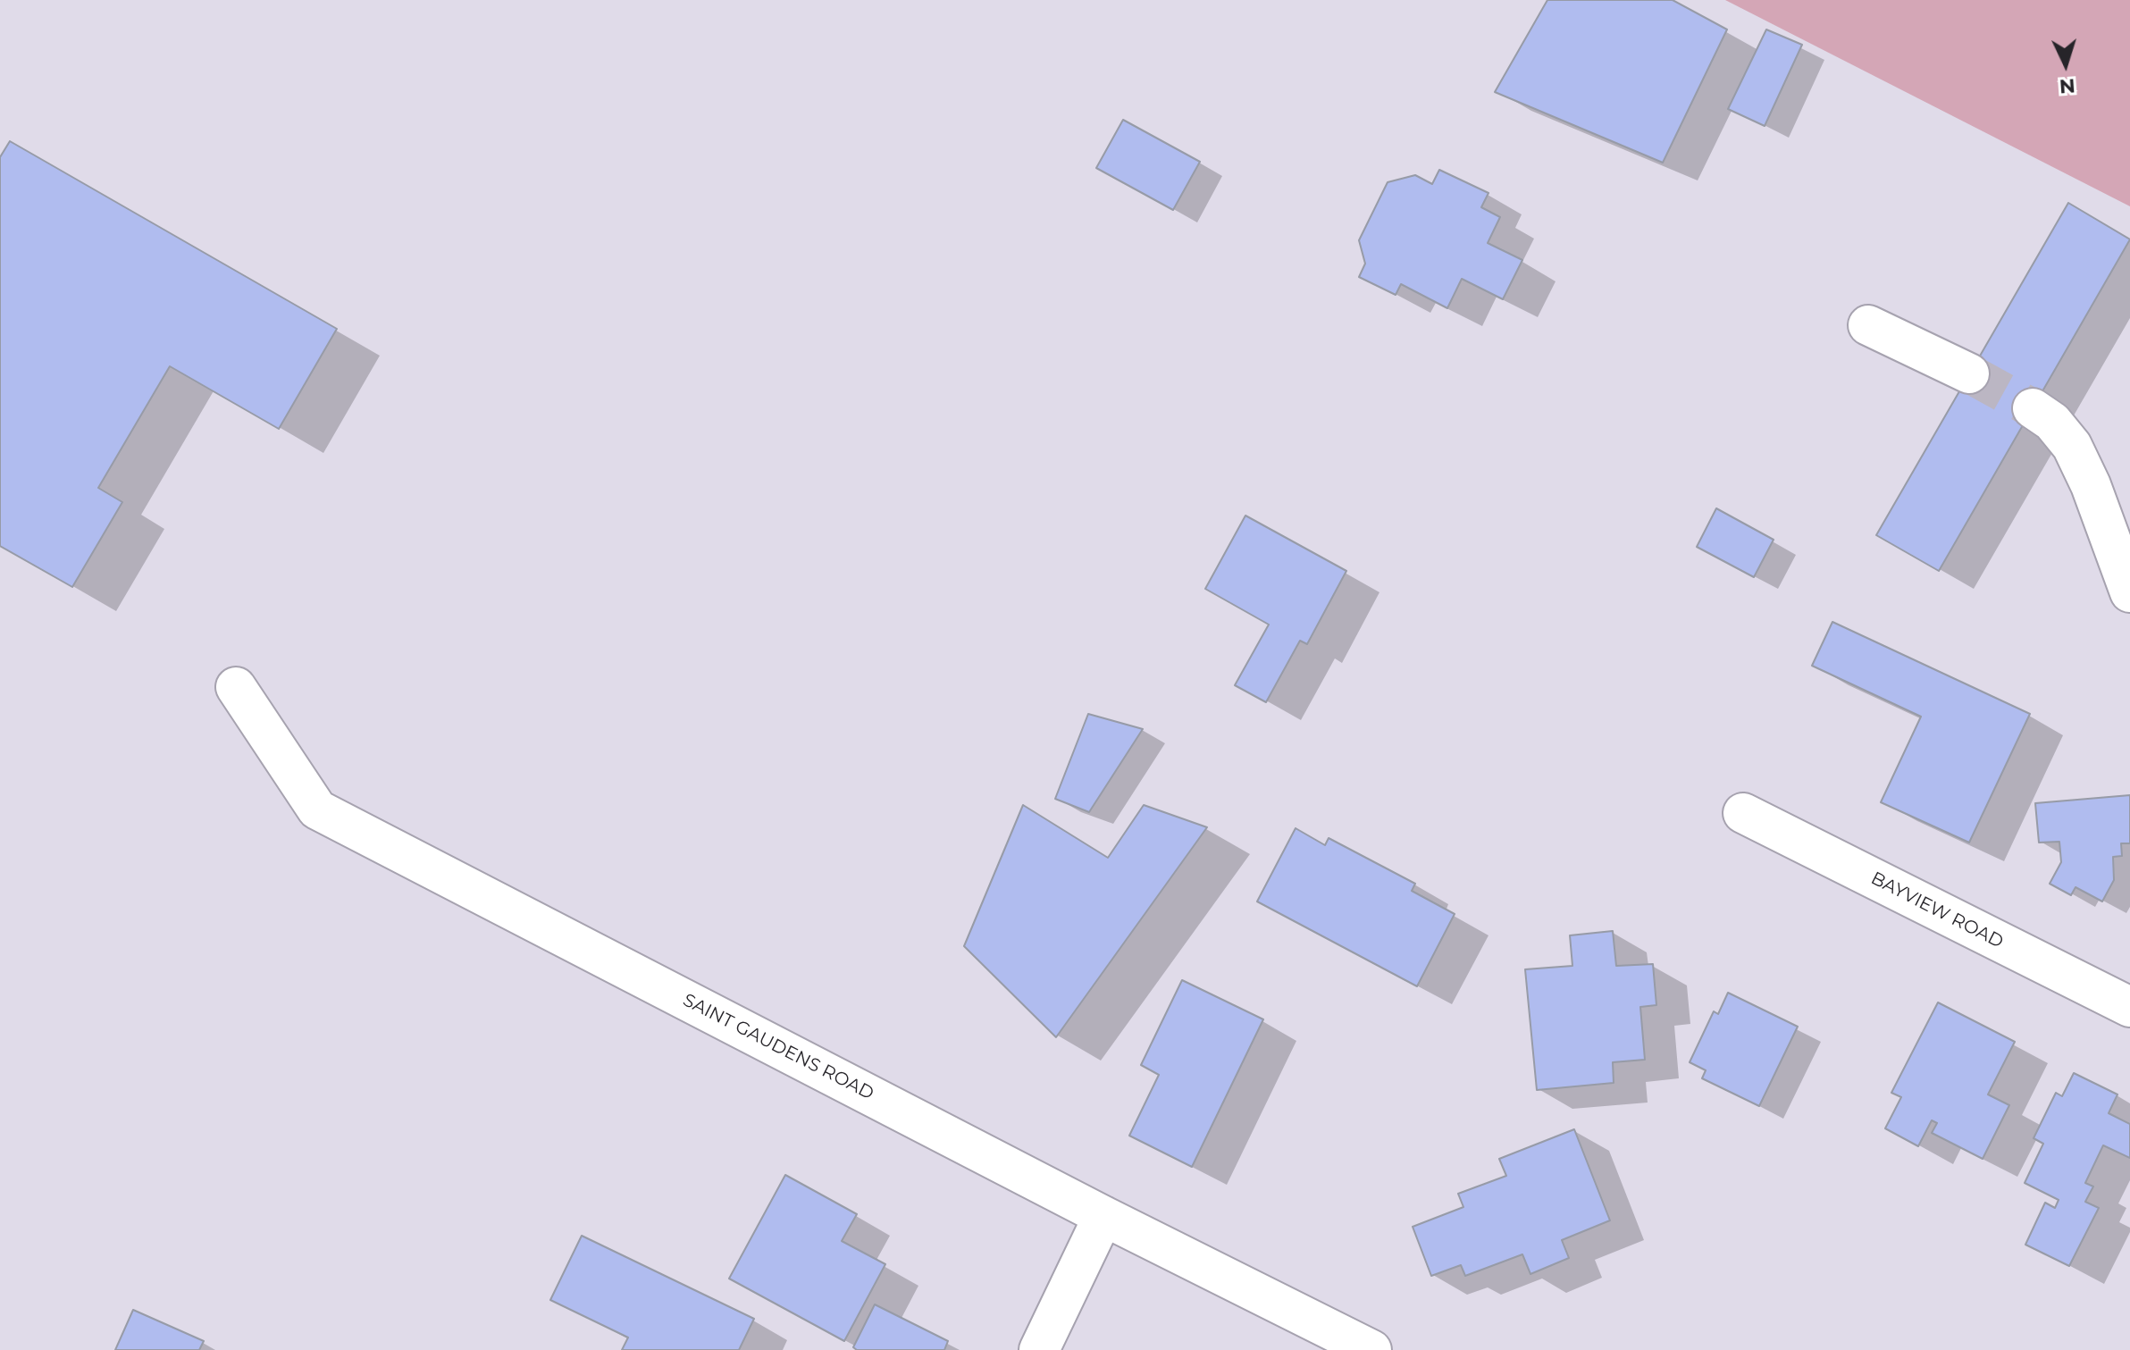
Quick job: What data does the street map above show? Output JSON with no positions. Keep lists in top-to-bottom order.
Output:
{
  "streets": {
    "street": ["BAYVIEW ROAD", "SAINT GAUDENS ROAD"]
  },
  "north": "bottom"
}
